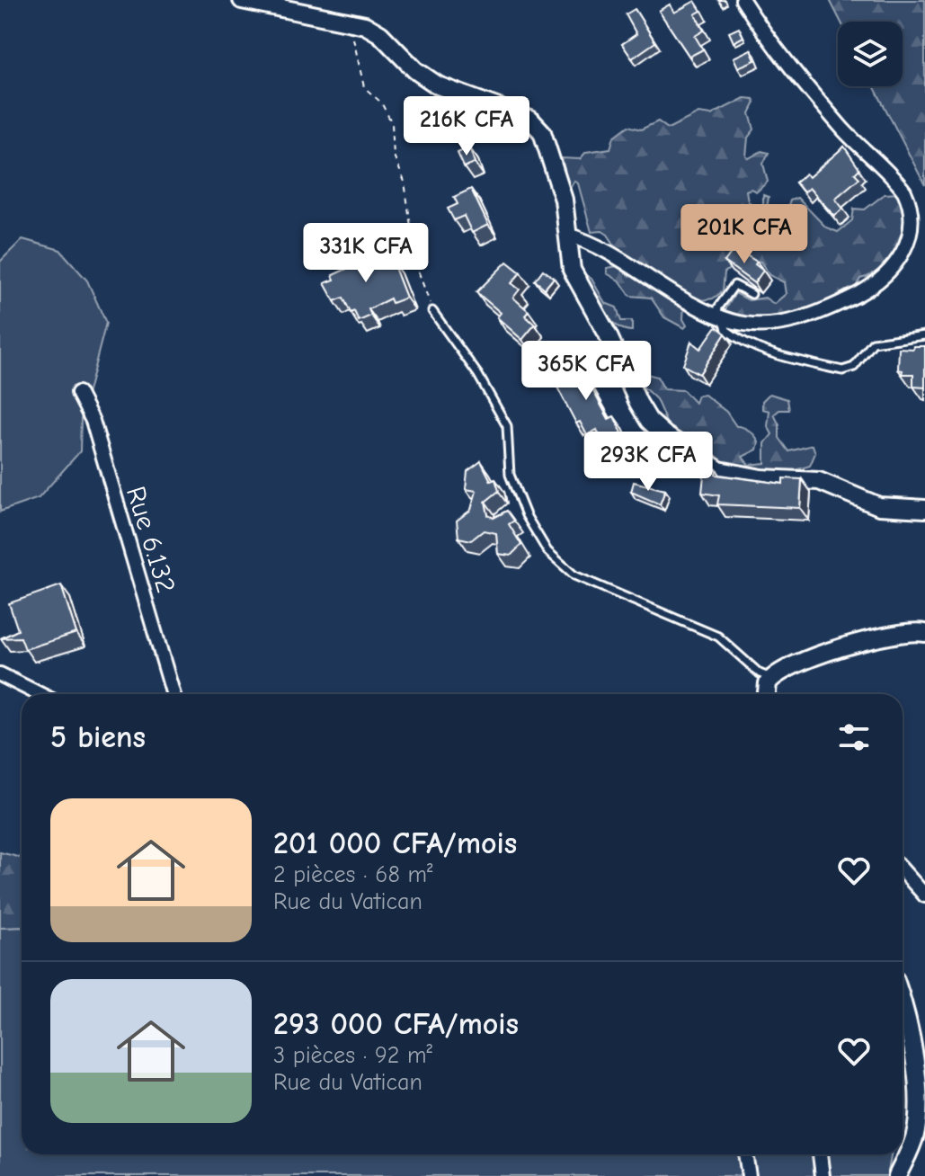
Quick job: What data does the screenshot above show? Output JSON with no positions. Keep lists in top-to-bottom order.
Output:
{
  "streets": {
    "street": ["Rue 6.132"]
  },
  "page": {
    "price": [
      "216K CFA",
      "201K CFA",
      "331K CFA",
      "365K CFA",
      "293K CFA"
    ],
    "heading": "5 biens",
    "list": [
      {
        "name": "201 000 CFA/mois",
        "note": "2 pièces · 68 m² · Rue du Vatican"
      },
      {
        "name": "293 000 CFA/mois",
        "note": "3 pièces · 92 m² · Rue du Vatican"
      }
    ]
  }
}
